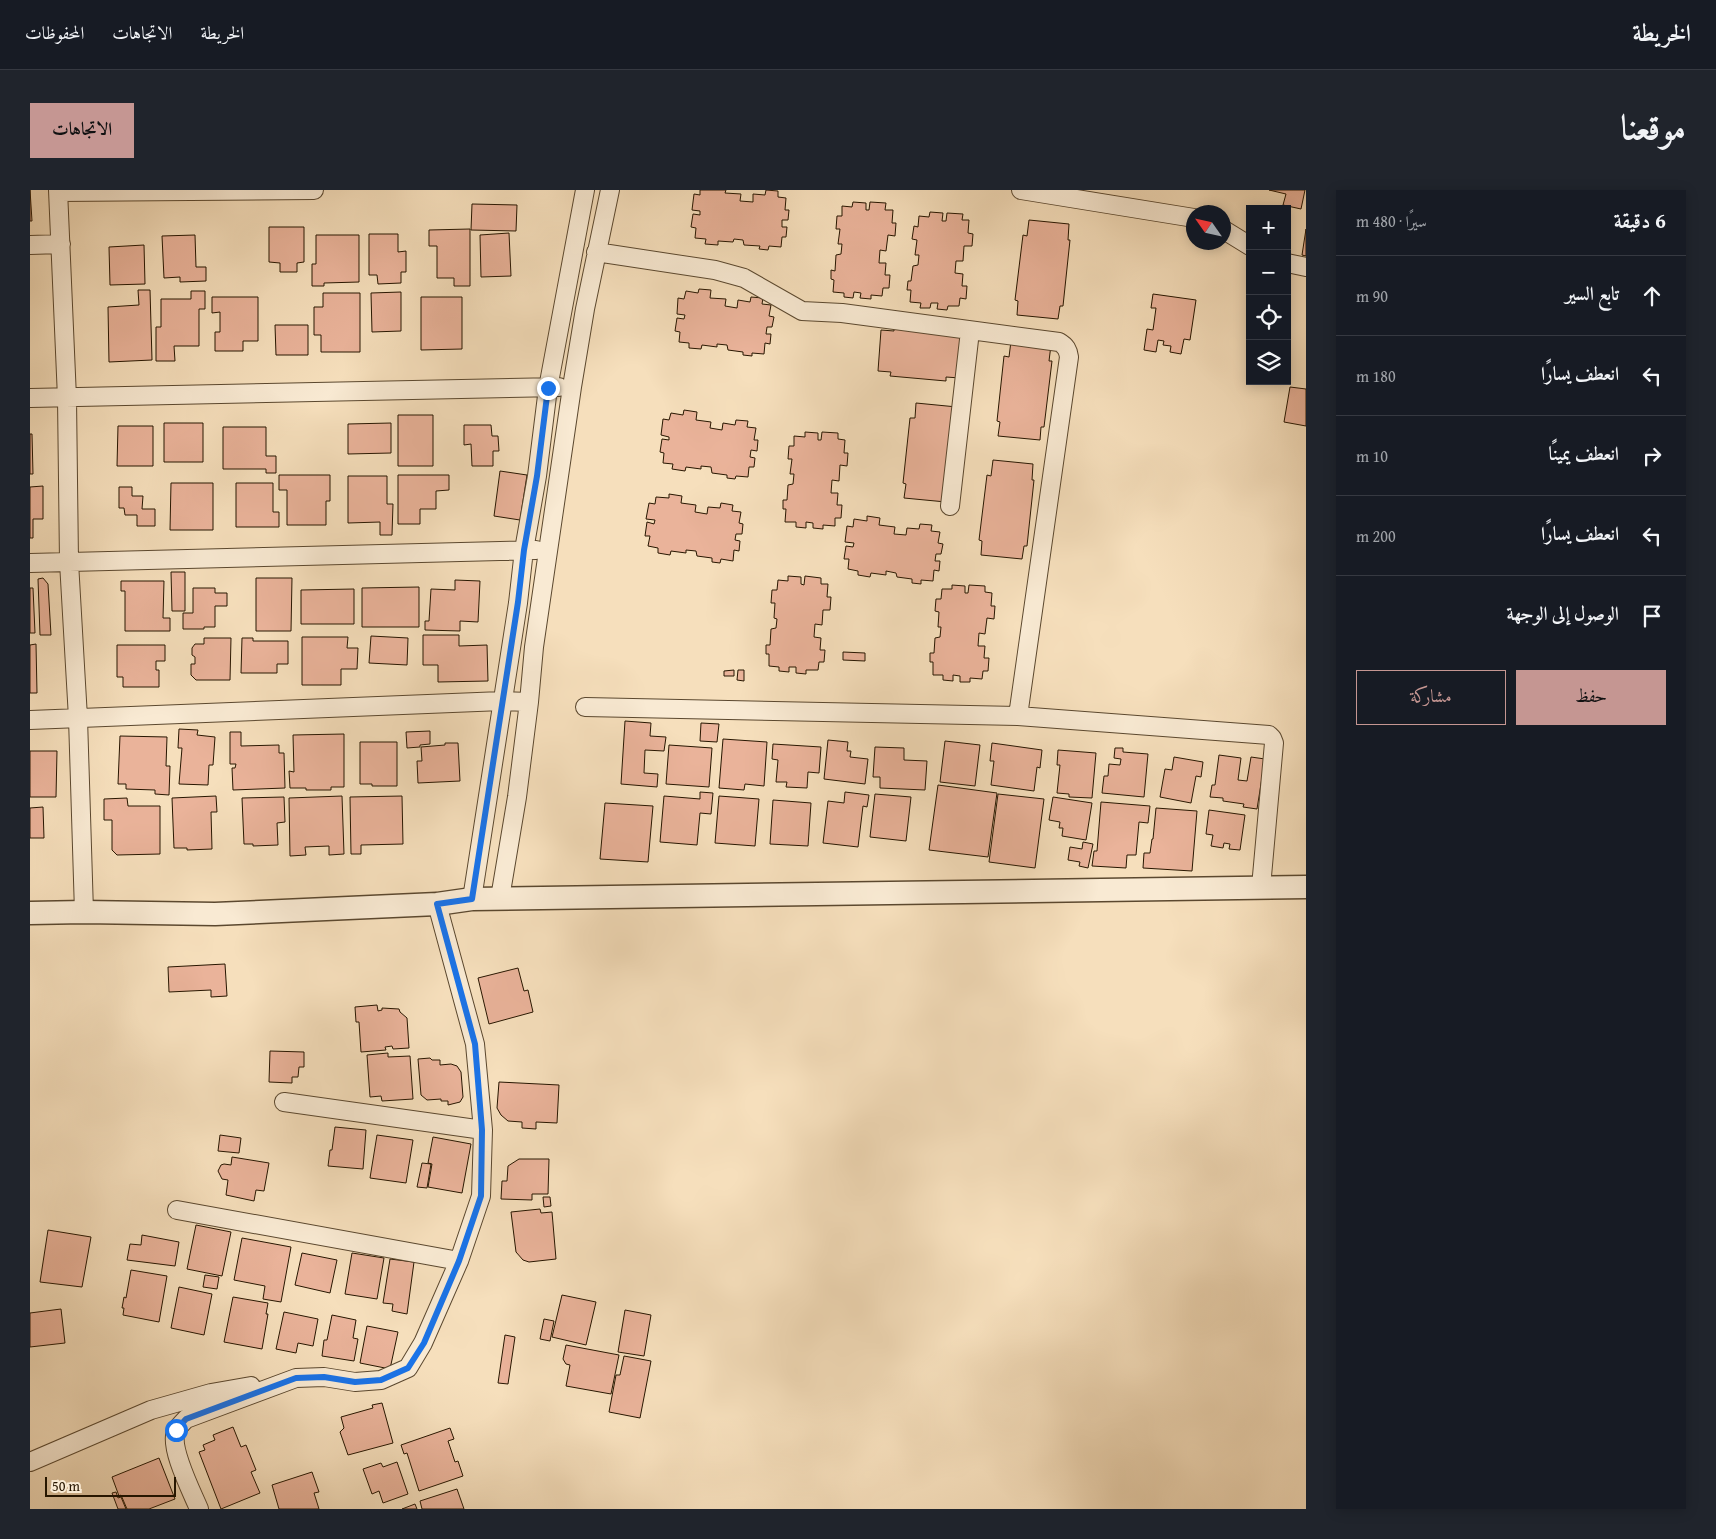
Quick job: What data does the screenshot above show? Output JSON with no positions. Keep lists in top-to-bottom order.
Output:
{
  "scale_bar": "50 m",
  "north": "top left",
  "page": {
    "header": "الخريطة",
    "nav": ["الخريطة", "الاتجاهات", "المحفوظات"],
    "title": "موقعنا",
    "buttons": [
      "الاتجاهات",
      ["حفظ", "مشاركة"]
    ],
    "heading": ["6 دقيقة", "سيرًا · 480 m"],
    "map_buttons": ["+", "−"],
    "list": [
      ["تابع السير", "90 m"],
      ["انعطف يسارًا", "180 m"],
      ["انعطف يمينًا", "10 m"],
      ["انعطف يسارًا", "200 m"],
      "الوصول إلى الوجهة"
    ],
    "scale": "50 m"
  }
}
